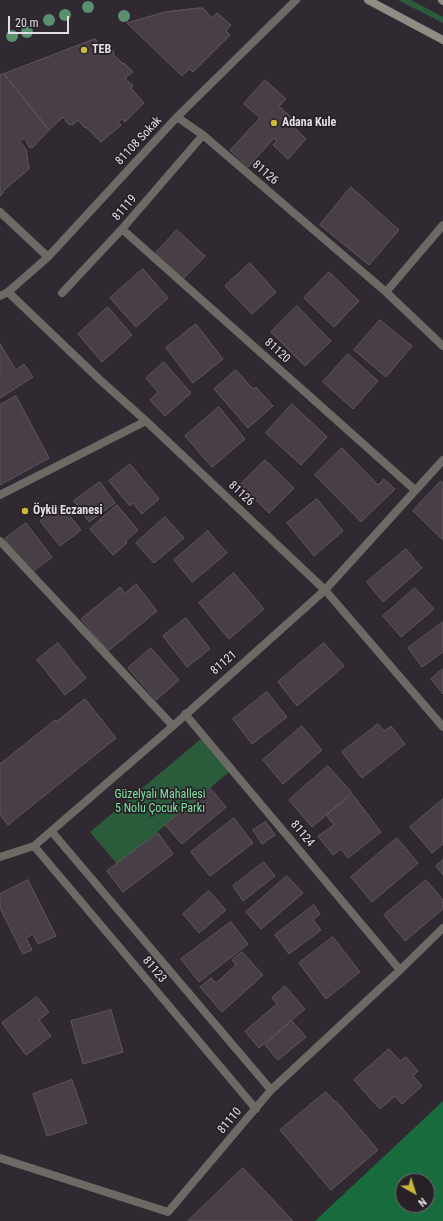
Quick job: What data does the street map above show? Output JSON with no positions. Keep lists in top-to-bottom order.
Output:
{
  "streets": {
    "street": [
      "81108 Sokak",
      "81126",
      "81119",
      "81120",
      "81121",
      "81124",
      "81123",
      "81110"
    ]
  },
  "crossings": [
    ["81108 Sokak", "81126"],
    ["81126", "81119"],
    ["81126", "81121"],
    ["81119", "81120"],
    ["81120", "81121"],
    ["81121", "81124"],
    ["81121", "81123"],
    ["81124", "81110"],
    ["81123", "81110"]
  ],
  "parks": ["Güzelyalı Mahallesi 5 Nolu Çocuk Parkı"],
  "places": ["TEB", "Adana Kule", "Öykü Eczanesi"],
  "scale_bar": "20 m",
  "north": "bottom right"
}
